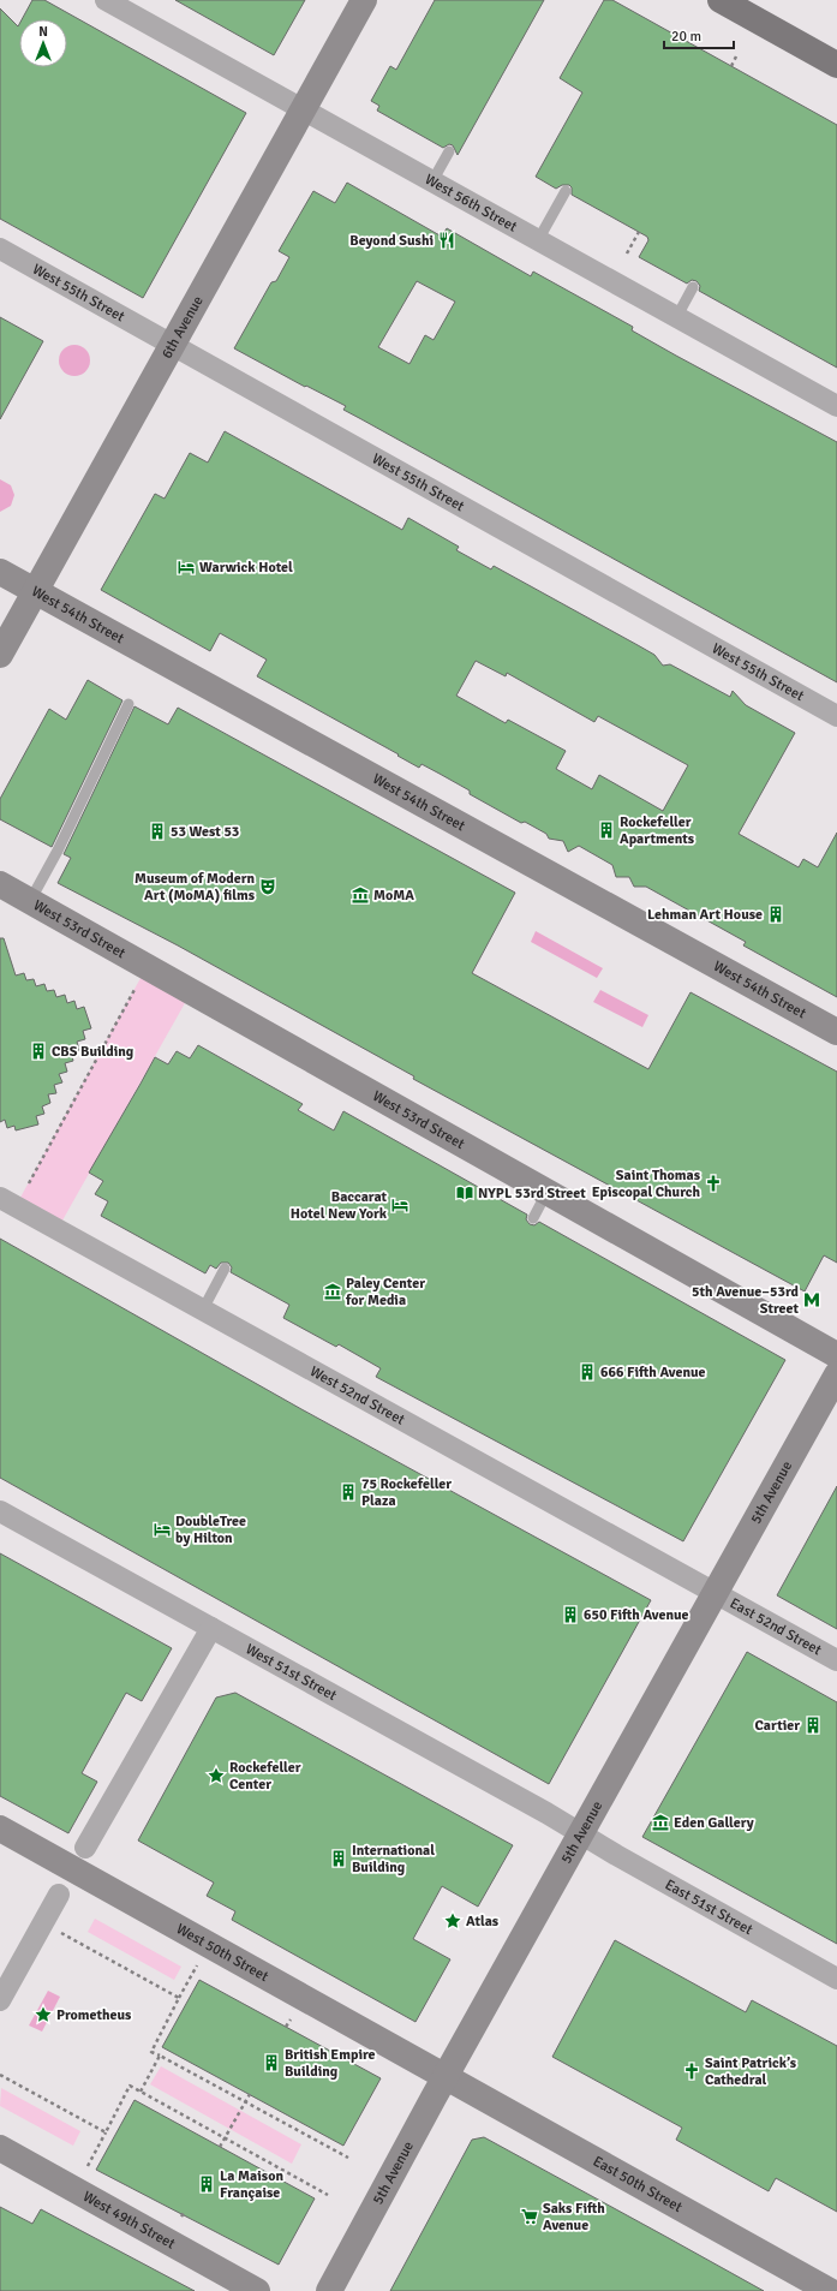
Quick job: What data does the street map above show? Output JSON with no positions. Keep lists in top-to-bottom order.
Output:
{
  "streets": {
    "main road": [
      "6th Avenue",
      "West 54th Street",
      "West 53rd Street",
      "5th Avenue",
      "West 50th Street",
      "East 50th Street",
      "West 49th Street"
    ],
    "street": [
      "West 56th Street",
      "West 55th Street",
      "West 52nd Street",
      "East 52nd Street",
      "West 51st Street",
      "East 51st Street"
    ]
  },
  "crossings": [
    ["West 56th Street", "6th Avenue"],
    ["West 55th Street", "6th Avenue"],
    ["6th Avenue", "West 54th Street"],
    ["West 52nd Street", "5th Avenue"],
    ["West 52nd Street", "East 52nd Street"],
    ["5th Avenue", "East 52nd Street"],
    ["5th Avenue", "West 51st Street"],
    ["5th Avenue", "East 51st Street"],
    ["5th Avenue", "West 50th Street"],
    ["5th Avenue", "East 50th Street"],
    ["West 51st Street", "East 51st Street"],
    ["West 50th Street", "East 50th Street"]
  ],
  "places": {
    "restaurant": ["Beyond Sushi"],
    "hotel": ["Warwick Hotel", "Baccarat Hotel New York", "DoubleTree by Hilton"],
    "building": [
      "Rockefeller Apartments",
      "53 West 53",
      "Lehman Art House",
      "CBS Building",
      "666 Fifth Avenue",
      "75 Rockefeller Plaza",
      "650 Fifth Avenue",
      "Cartier",
      "International Building",
      "British Empire Building",
      "La Maison Française"
    ],
    "theatre": ["Museum of Modern Art (MoMA) films"],
    "museum": ["MoMA", "Paley Center for Media", "Eden Gallery"],
    "church": ["Saint Thomas Episcopal Church", "Saint Patrick’s Cathedral"],
    "library": ["NYPL 53rd Street"],
    "metro station": ["5th Avenue–53rd Street"],
    "place": ["Rockefeller Center", "Atlas", "Prometheus"],
    "supermarket": ["Saks Fifth Avenue"]
  },
  "scale_bar": "20 m",
  "north": "top"
}
